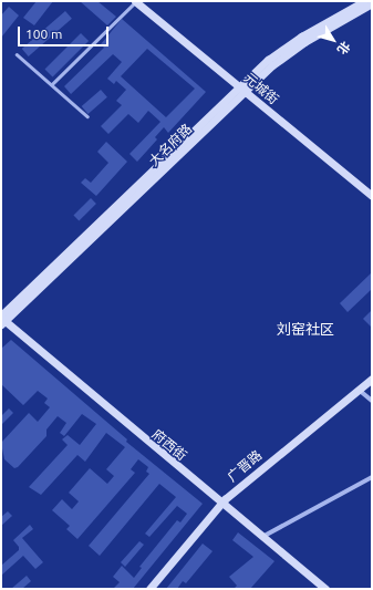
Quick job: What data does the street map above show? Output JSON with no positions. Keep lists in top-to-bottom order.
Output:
{
  "streets": {
    "street": [
      "元城街",
      "大名府路",
      "府西街",
      "广晋路"
    ]
  },
  "crossings": [
    ["元城街", "大名府路"],
    ["大名府路", "府西街"],
    ["府西街", "广晋路"]
  ],
  "districts": ["刘窑社区"],
  "scale_bar": "100 m",
  "north": "bottom right"
}
